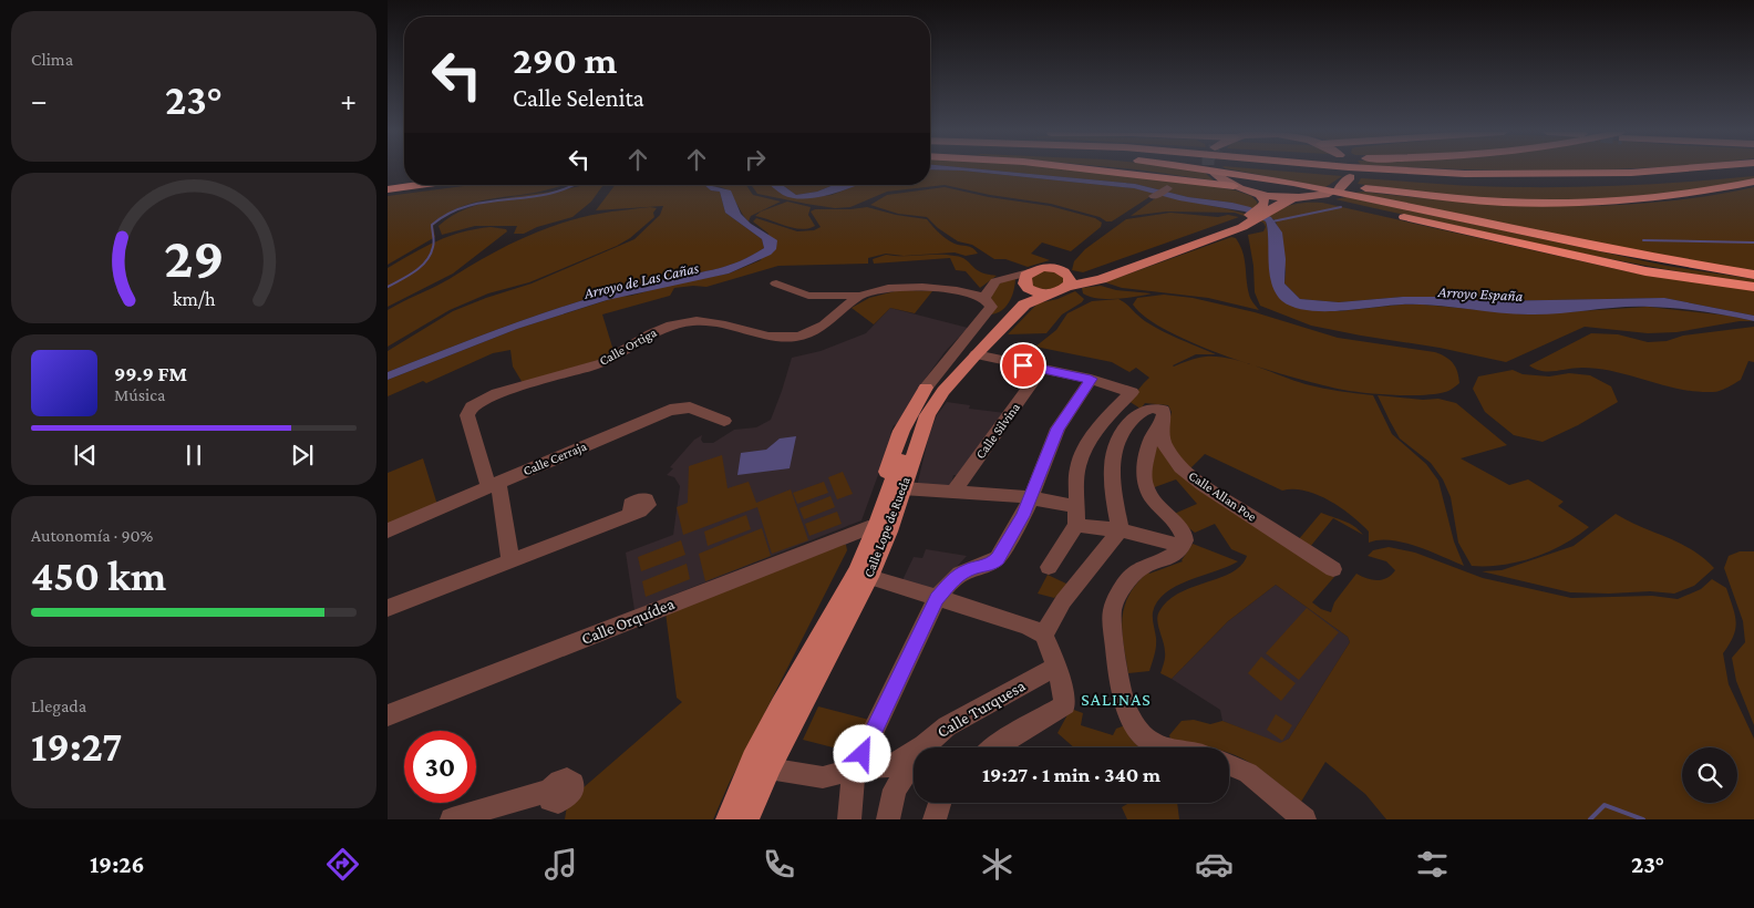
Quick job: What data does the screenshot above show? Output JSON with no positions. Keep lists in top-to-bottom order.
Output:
{
  "streets": {
    "main road": ["Calle Lope de Rueda"],
    "street": [
      "Calle Ortiga",
      "Calle Silvina",
      "Calle Cerraja",
      "Calle Allan Poe",
      "Calle Orquídea",
      "Calle Turquesa"
    ]
  },
  "crossings": [
    ["Calle Ortiga", "Calle Cerraja"],
    ["Calle Ortiga", "Calle Lope de Rueda"],
    ["Calle Lope de Rueda", "Calle Orquídea"]
  ],
  "districts": ["SALINAS"],
  "water": ["Arroyo de Las Cañas", "Arroyo España"],
  "page": {
    "tile": [
      "Clima",
      ["Autonomía · 90%", "450 km"],
      ["Llegada", "19:27"]
    ],
    "turn": ["290 m", "Calle Selenita"],
    "heat": ["−", "23°", "+"],
    "song": ["99.9 FM", "Música"],
    "limit": "30",
    "trip": "19:27 · 1 min · 340 m",
    "tabs": ["19:26", "23°"],
    "gauge": ["29", "km/h"]
  }
}
